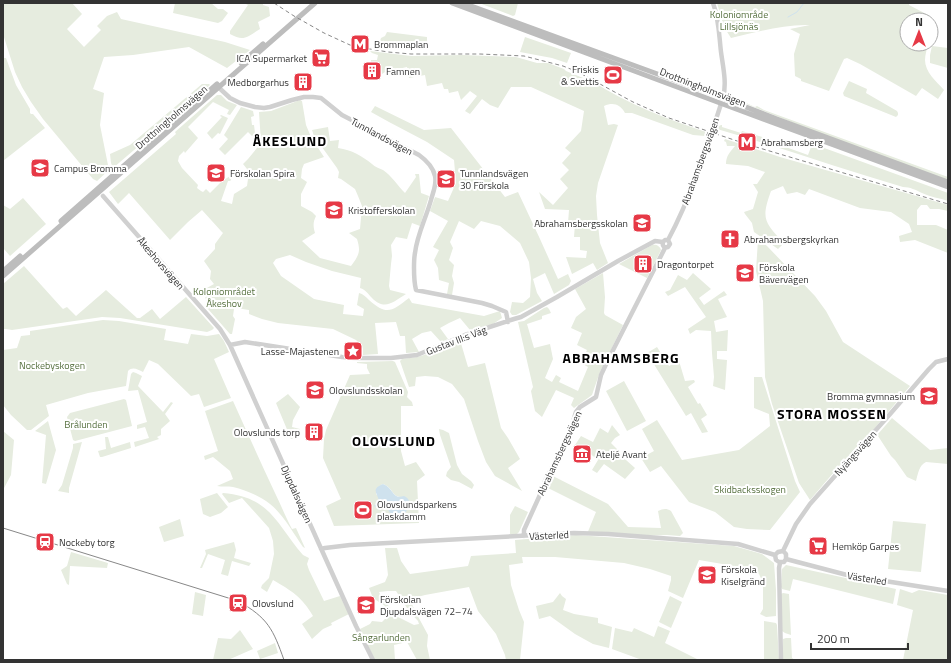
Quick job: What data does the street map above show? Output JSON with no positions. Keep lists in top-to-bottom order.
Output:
{
  "streets": {
    "main road": ["Drottningholmsvägen"],
    "street": [
      "Tunnlandsvägen",
      "Abrahamsbergsvägen",
      "Åkeshovsvägen",
      "Gustav III:s Väg",
      "Nyängsvägen",
      "Djupdalsvägen",
      "Västerled"
    ]
  },
  "crossings": [
    ["Drottningholmsvägen", "Tunnlandsvägen"],
    ["Drottningholmsvägen", "Abrahamsbergsvägen"],
    ["Tunnlandsvägen", "Gustav III:s Väg"],
    ["Abrahamsbergsvägen", "Gustav III:s Väg"],
    ["Abrahamsbergsvägen", "Västerled"],
    ["Åkeshovsvägen", "Djupdalsvägen"],
    ["Gustav III:s Väg", "Djupdalsvägen"],
    ["Nyängsvägen", "Västerled"],
    ["Djupdalsvägen", "Västerled"]
  ],
  "districts": [
    "ÅKESLUND",
    "ABRAHAMSBERG",
    "STORA MOSSEN",
    "OLOVSLUND"
  ],
  "parks": [
    "Koloniområde Lillsjönäs",
    "Koloniområdet Åkeshov",
    "Nockebyskogen",
    "Brålunden",
    "Skidbacksskogen",
    "Sångarlunden"
  ],
  "places": {
    "metro station": ["Brommaplan", "Abrahamsberg"],
    "supermarket": ["ICA Supermarket", "Hemköp Garpes"],
    "building": [
      "Famnen",
      "Medborgarhus",
      "Dragontorpet",
      "Olovslunds torp"
    ],
    "sports": ["Friskis & Svettis", "Olovslundsparkens plaskdamm"],
    "school or university": [
      "Campus Bromma",
      "Förskolan Spira",
      "Tunnlandsvägen 30 Förskola",
      "Kristofferskolan",
      "Abrahamsbergsskolan",
      "Förskola Bävervägen",
      "Olovslundsskolan",
      "Bromma gymnasium",
      "Förskola Kiselgränd",
      "Förskolan Djupdalsvägen 72–74"
    ],
    "church": ["Abrahamsbergskyrkan"],
    "place": ["Lasse-Majastenen"],
    "museum": ["Ateljé Avant"],
    "station": ["Nockeby torg", "Olovslund"]
  },
  "scale_bar": "200 m",
  "north": "top"
}
